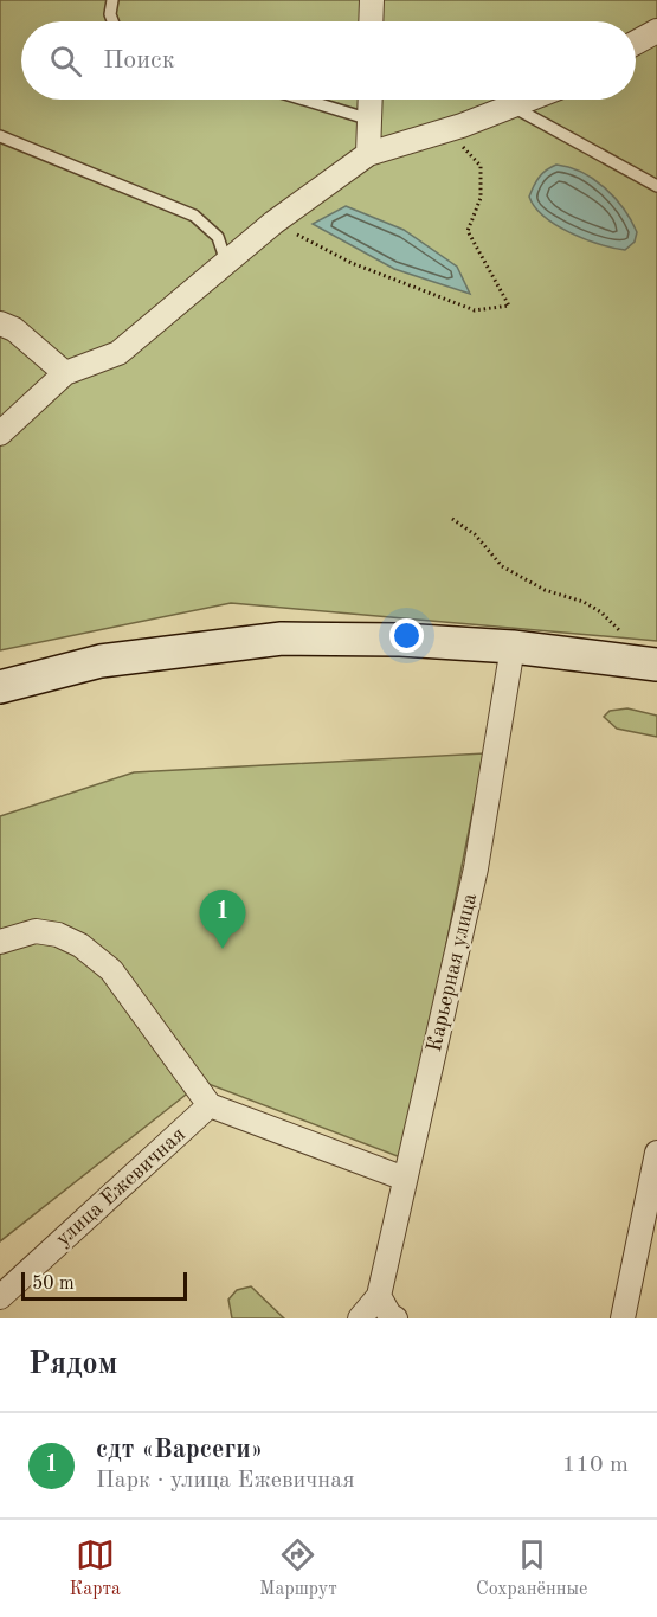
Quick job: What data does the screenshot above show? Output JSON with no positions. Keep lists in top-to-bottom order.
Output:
{
  "streets": {
    "street": ["Карьерная улица", "улица Ежевичная"]
  },
  "scale_bar": "50 m",
  "page": {
    "search": "Поиск",
    "pins": "1",
    "scale": "50 m",
    "heading": "Рядом",
    "list": [
      {
        "mark": "1",
        "name": "сдт «Варсеги»",
        "note": "Парк · улица Ежевичная",
        "value": "110 m"
      }
    ],
    "nav": ["Карта", "Маршрут", "Сохранённые"]
  }
}
